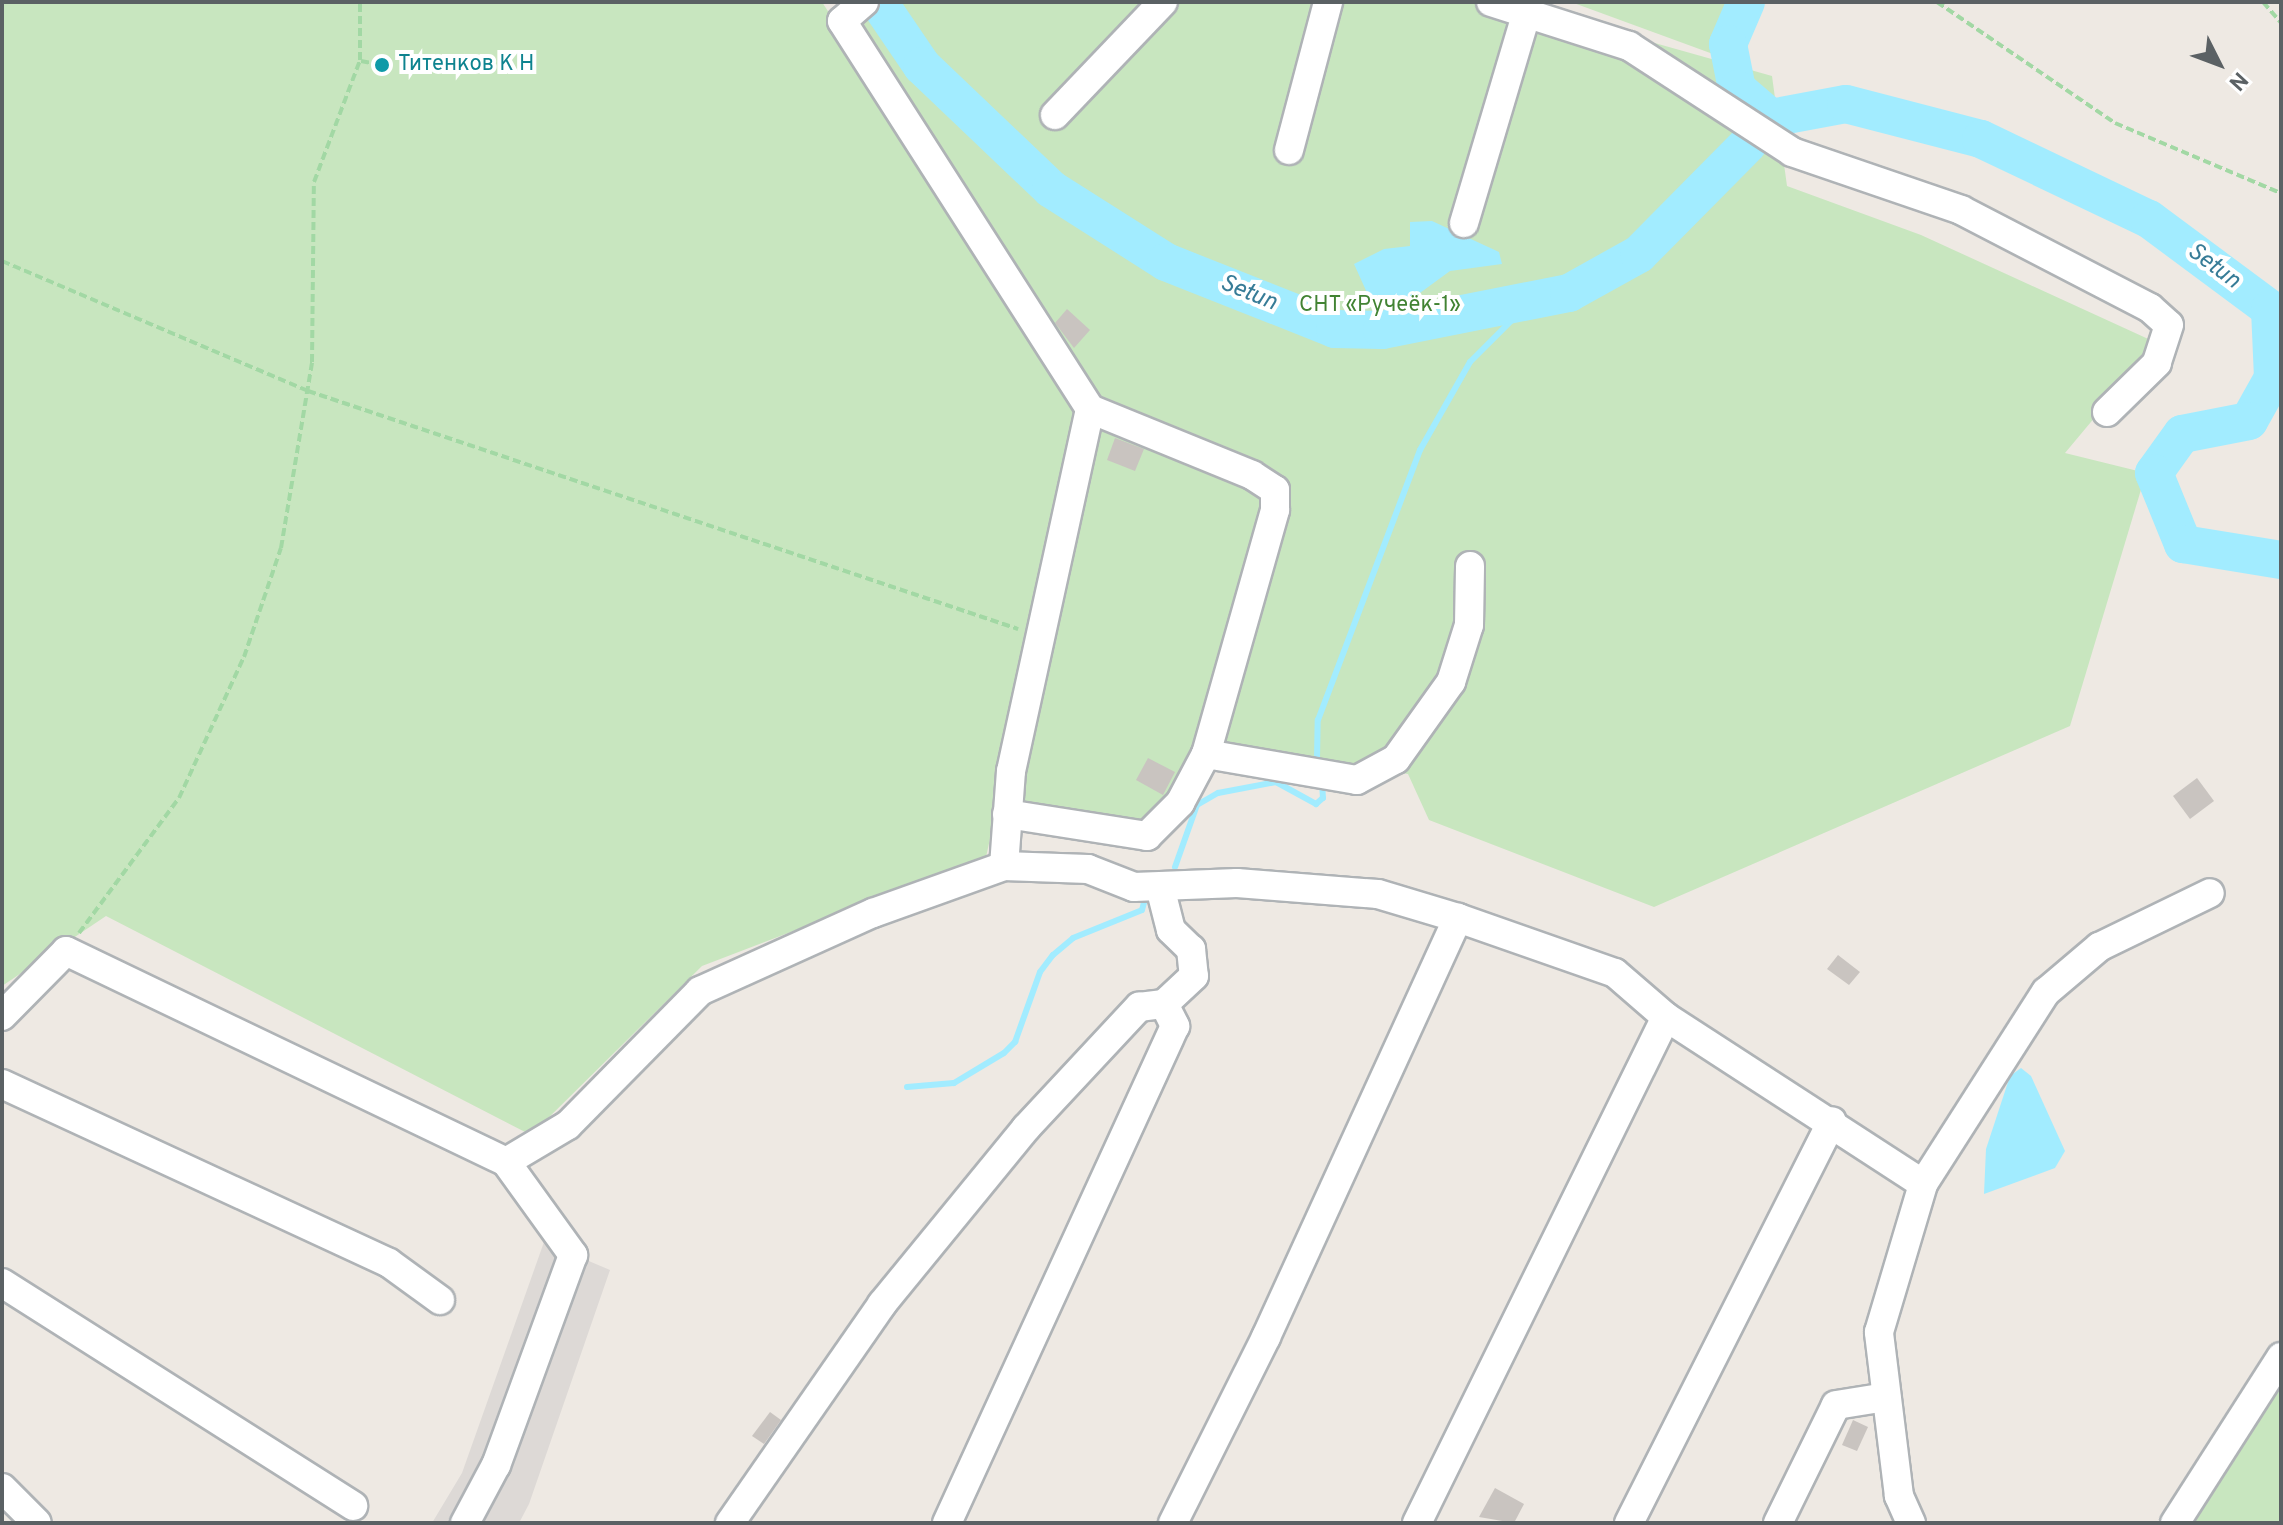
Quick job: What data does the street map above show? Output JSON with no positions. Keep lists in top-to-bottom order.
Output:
{
  "water": ["Setun"],
  "parks": ["СНТ «Ручеёк-1»"],
  "places": ["Титенков К Н"],
  "north": "bottom right"
}
